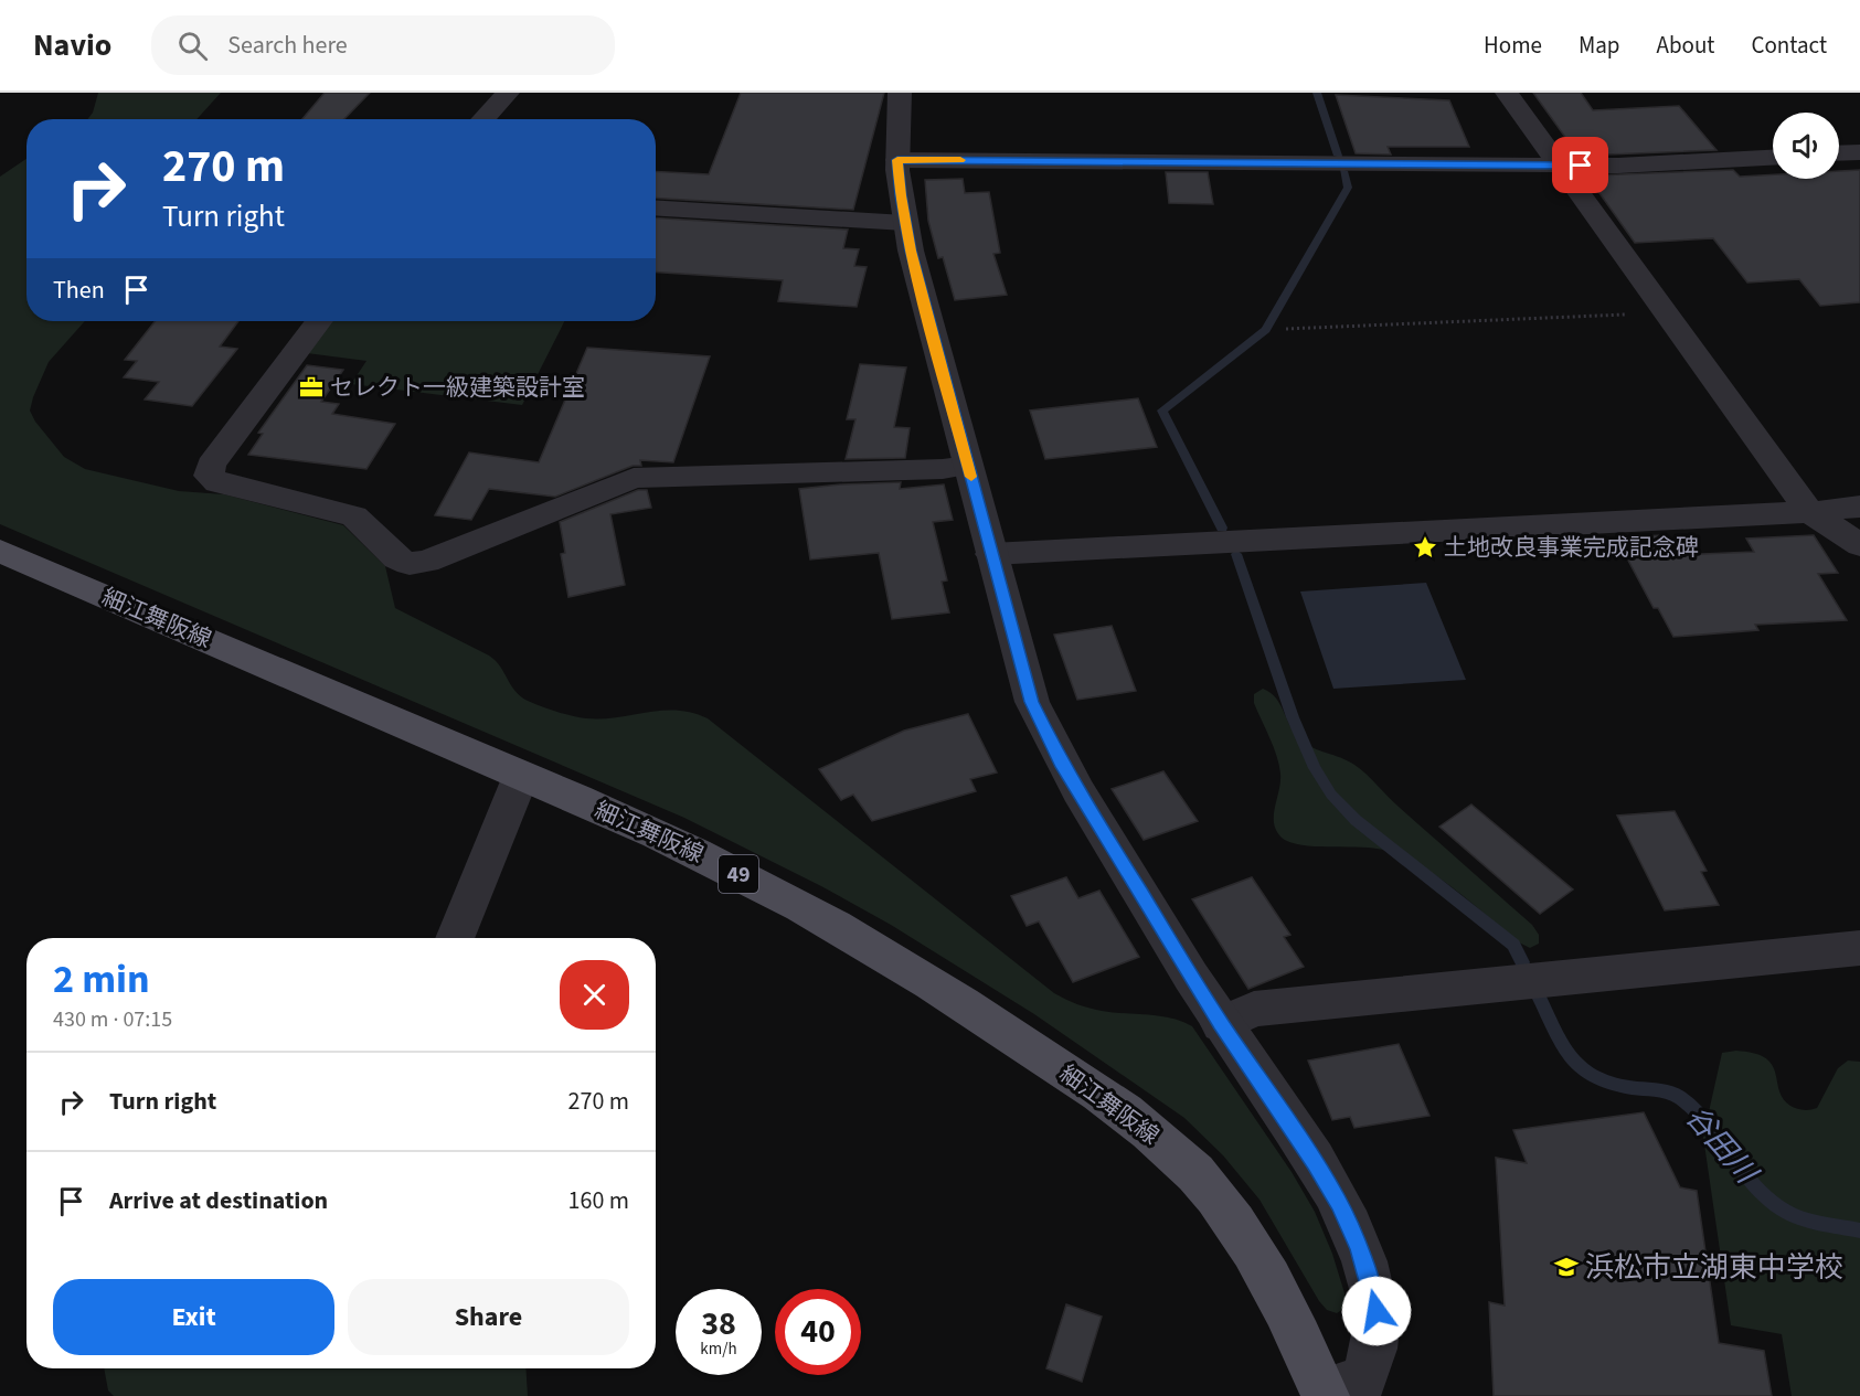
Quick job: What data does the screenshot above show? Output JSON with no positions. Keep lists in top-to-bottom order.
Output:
{
  "streets": {
    "main road": ["細江舞阪線", "49"]
  },
  "water": ["谷田川"],
  "places": {
    "office": ["セレクト一級建築設計室"],
    "place": ["土地改良事業完成記念碑"],
    "school or university": ["浜松市立湖東中学校"]
  },
  "page": {
    "header": "Navio",
    "search": "Search here",
    "nav": [
      "Home",
      "Map",
      "About",
      "Contact"
    ],
    "turn": ["270 m", "Turn right"],
    "then": "Then",
    "heading": ["2 min", "430 m · 07:15"],
    "list": [
      {
        "name": "Turn right",
        "value": "270 m"
      },
      {
        "name": "Arrive at destination",
        "value": "160 m"
      }
    ],
    "buttons": ["Exit", "Share"],
    "speed": "38 km/h",
    "limit": "40"
  }
}
